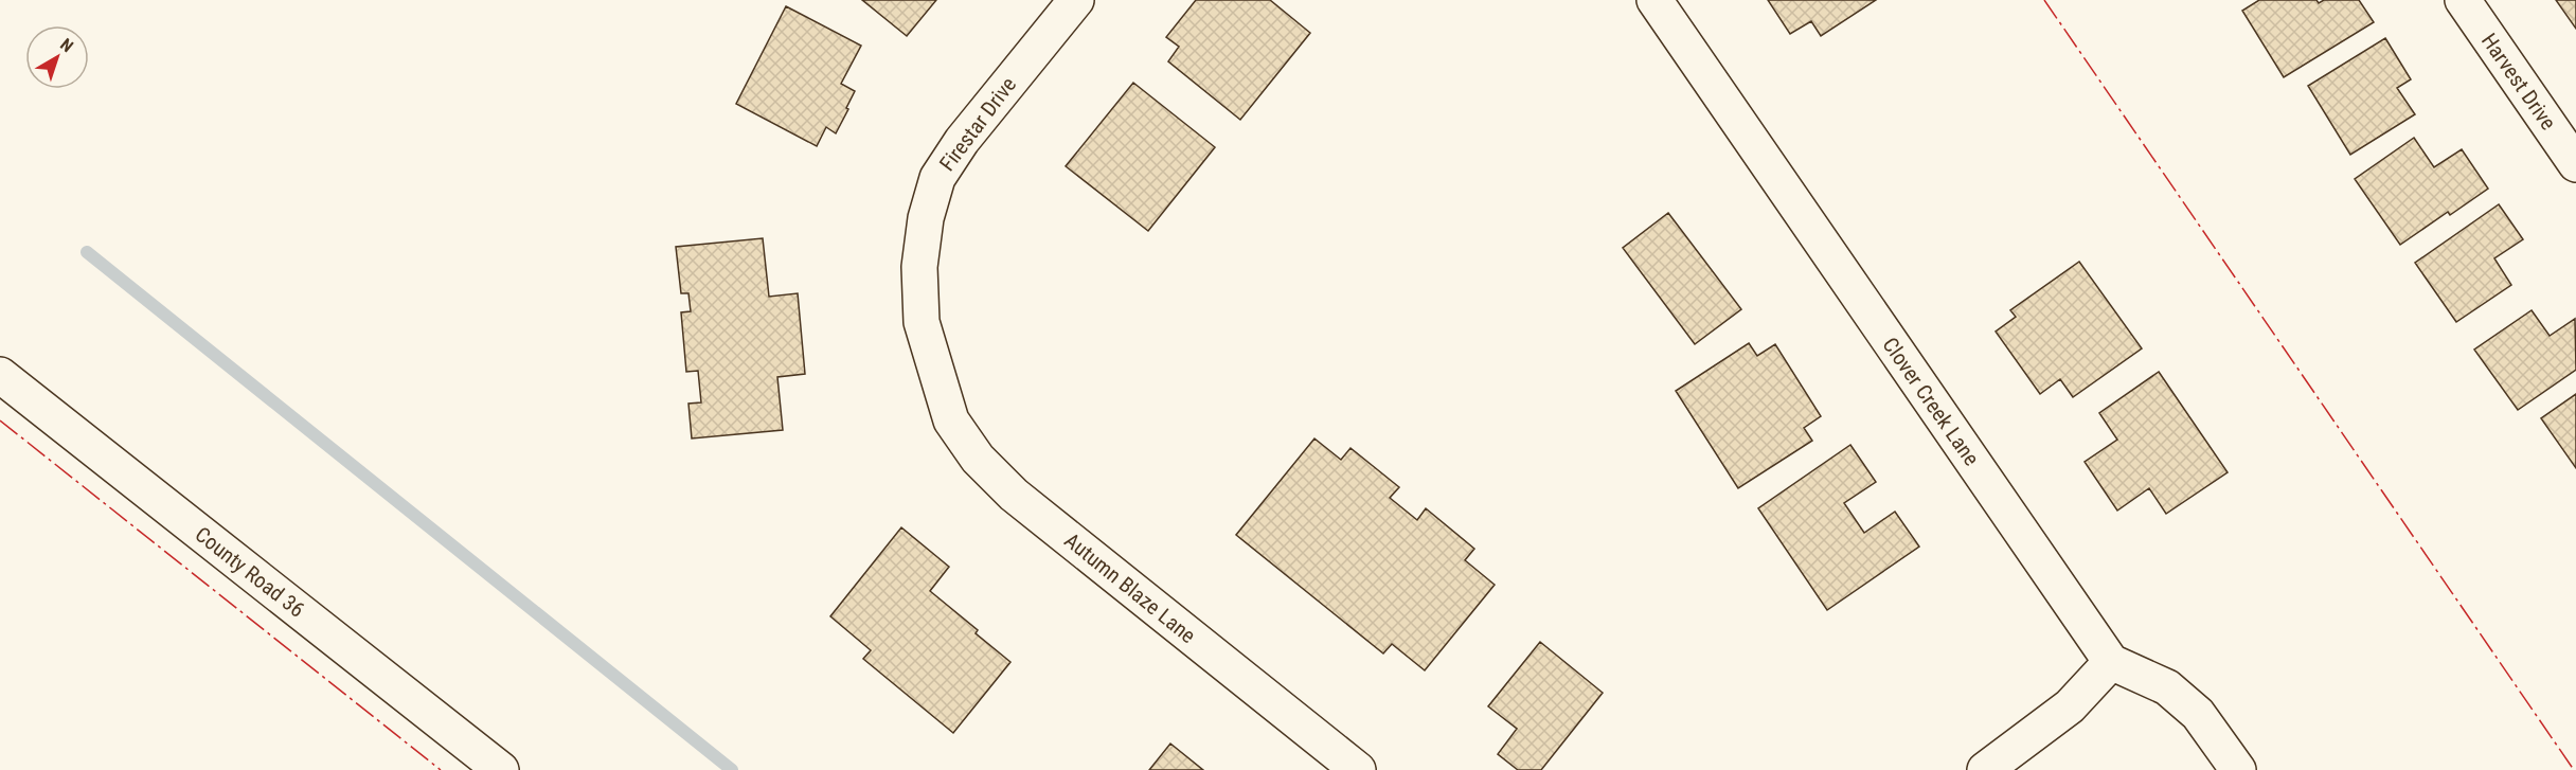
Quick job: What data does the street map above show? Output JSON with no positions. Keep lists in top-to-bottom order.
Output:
{
  "streets": {
    "street": [
      "Harvest Drive",
      "Firestar Drive",
      "Clover Creek Lane",
      "County Road 36",
      "Autumn Blaze Lane"
    ]
  },
  "crossings": [
    ["Firestar Drive", "Autumn Blaze Lane"]
  ],
  "north": "top right"
}
